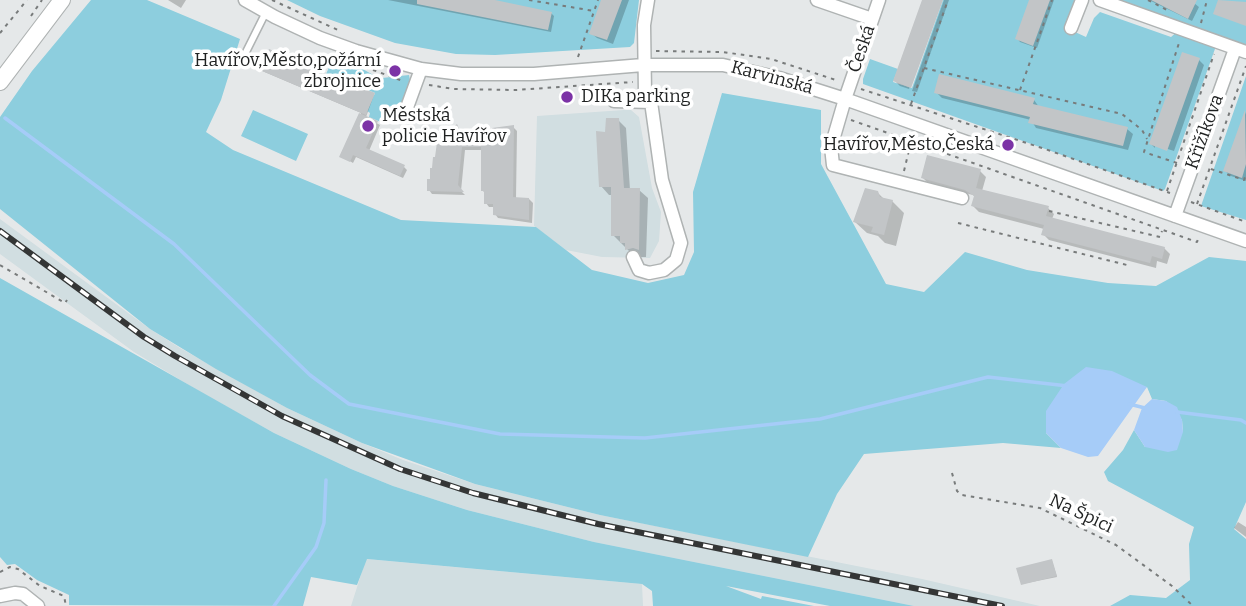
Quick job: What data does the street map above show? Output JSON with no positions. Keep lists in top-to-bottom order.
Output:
{
  "streets": {
    "street": ["Česká", "Karvinská", "Křižíkova"],
    "path": ["Na Špici"]
  },
  "crossings": [
    ["Česká", "Karvinská"],
    ["Karvinská", "Křižíkova"]
  ],
  "places": [
    "Havířov,Město,požární zbrojnice",
    "DIKa parking",
    "Městská policie Havířov",
    "Havířov,Město,Česká"
  ]
}
